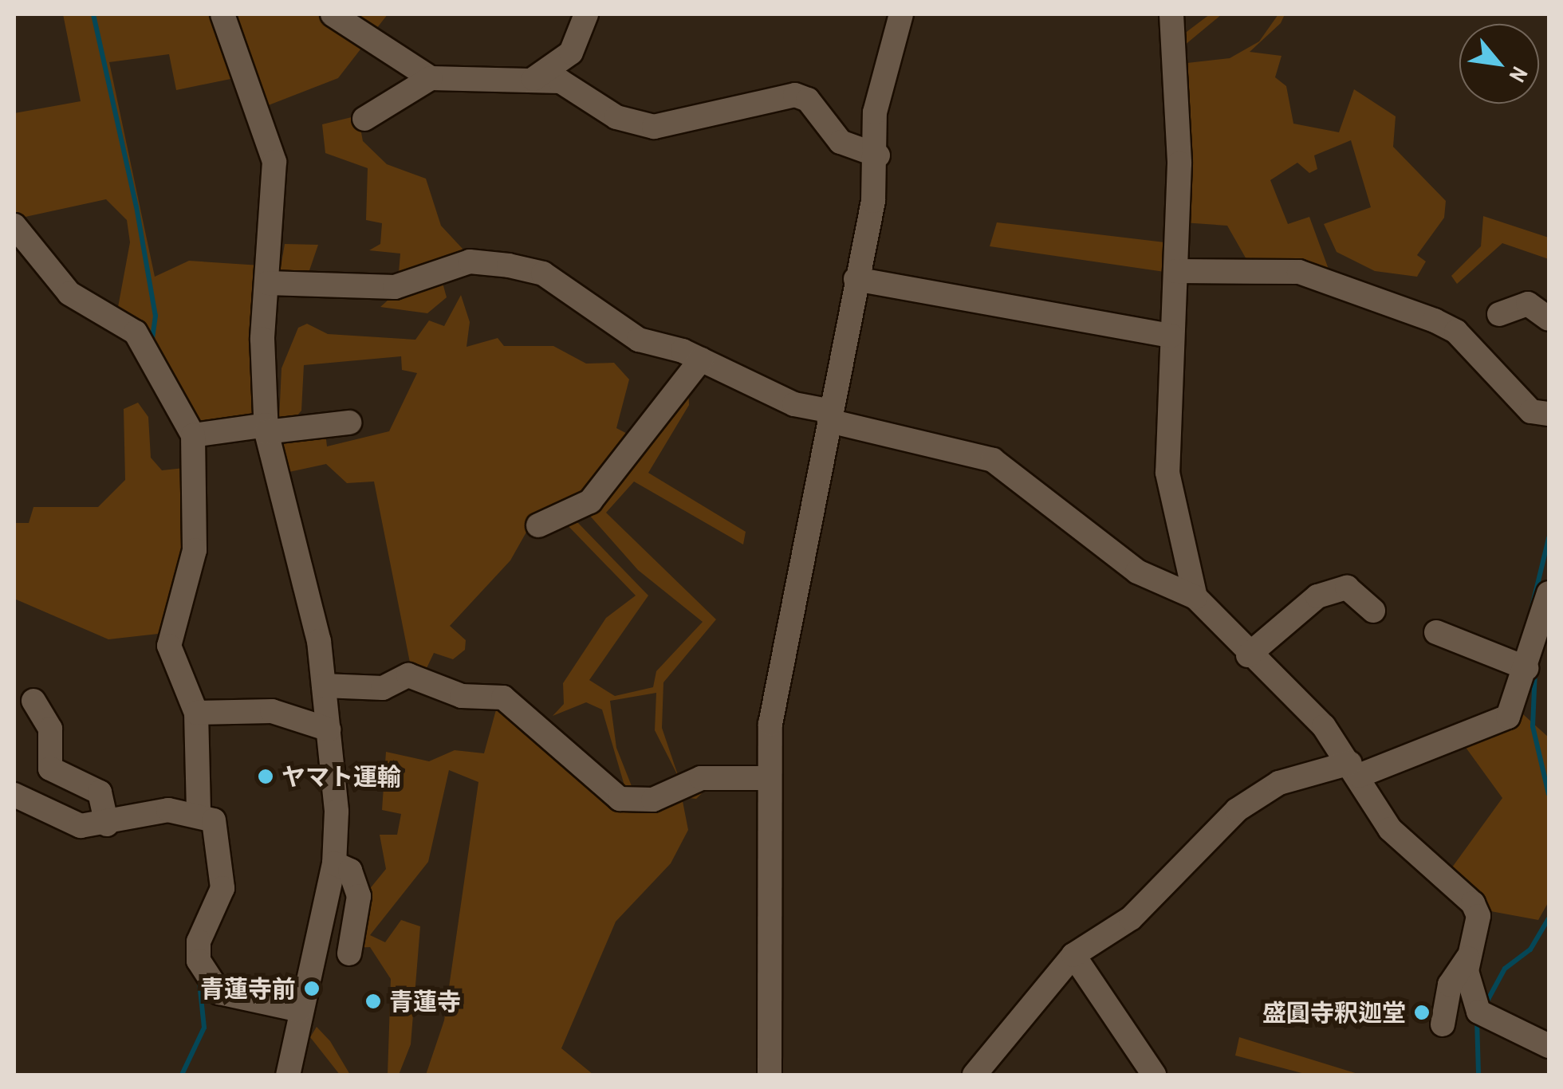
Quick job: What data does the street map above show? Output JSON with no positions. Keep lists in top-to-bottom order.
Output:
{
  "places": [
    "ヤマト運輸",
    "青蓮寺前",
    "青蓮寺",
    "盛圓寺釈迦堂"
  ],
  "north": "bottom right"
}
